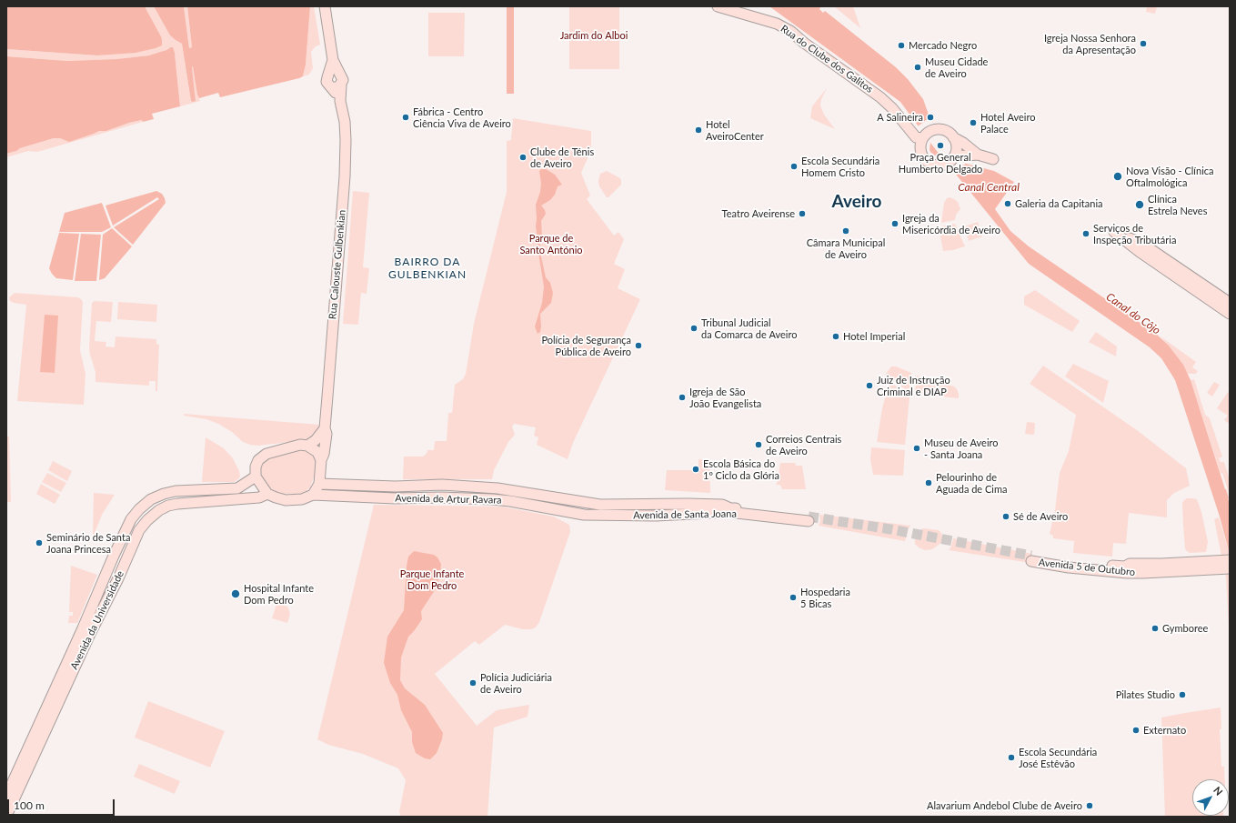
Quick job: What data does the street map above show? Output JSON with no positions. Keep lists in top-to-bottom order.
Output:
{
  "streets": {
    "main road": [
      "Rua do Clube dos Galitos",
      "Rua Calouste Gulbenkian",
      "Avenida de Artur Ravara",
      "Avenida de Santa Joana",
      "Avenida 5 de Outubro",
      "Avenida da Universidade"
    ]
  },
  "crossings": [
    ["Rua Calouste Gulbenkian", "Avenida de Artur Ravara"],
    ["Rua Calouste Gulbenkian", "Avenida da Universidade"],
    ["Avenida de Artur Ravara", "Avenida de Santa Joana"],
    ["Avenida de Artur Ravara", "Avenida da Universidade"]
  ],
  "districts": ["Aveiro", "BAIRRO DA GULBENKIAN"],
  "water": ["Canal Central", "Canal do Côjo"],
  "parks": ["Jardim do Alboi", "Parque de Santo António", "Parque Infante Dom Pedro"],
  "places": [
    "Igreja Nossa Senhora da Apresentação",
    "Mercado Negro",
    "Museu Cidade de Aveiro",
    "Fábrica - Centro Ciência Viva de Aveiro",
    "A Salineira",
    "Hotel Aveiro Palace",
    "Hotel AveiroCenter",
    "Praça General Humberto Delgado",
    "Clube de Ténis de Aveiro",
    "Escola Secundária Homem Cristo",
    "Nova Visão - Clínica Oftalmológica",
    "Galeria da Capitania",
    "Clínica Estrela Neves",
    "Teatro Aveirense",
    "Igreja da Misericórdia de Aveiro",
    "Câmara Municipal de Aveiro",
    "Serviços de Inspeção Tributária",
    "Tribunal Judicial da Comarca de Aveiro",
    "Hotel Imperial",
    "Polícia de Segurança Pública de Aveiro",
    "Juiz de Instrução Criminal e DIAP",
    "Igreja de São João Evangelista",
    "Correios Centrais de Aveiro",
    "Museu de Aveiro - Santa Joana",
    "Escola Básica do 1º Ciclo da Glória",
    "Pelourinho de Aguada de Cima",
    "Sé de Aveiro",
    "Seminário de Santa Joana Princesa",
    "Hospital Infante Dom Pedro",
    "Hospedaria 5 Bicas",
    "Gymboree",
    "Polícia Judiciária de Aveiro",
    "Pilates Studio",
    "Externato",
    "Escola Secundária José Estêvão",
    "Alavarium Andebol Clube de Aveiro"
  ],
  "scale_bar": "100 m",
  "north": "top right"
}
